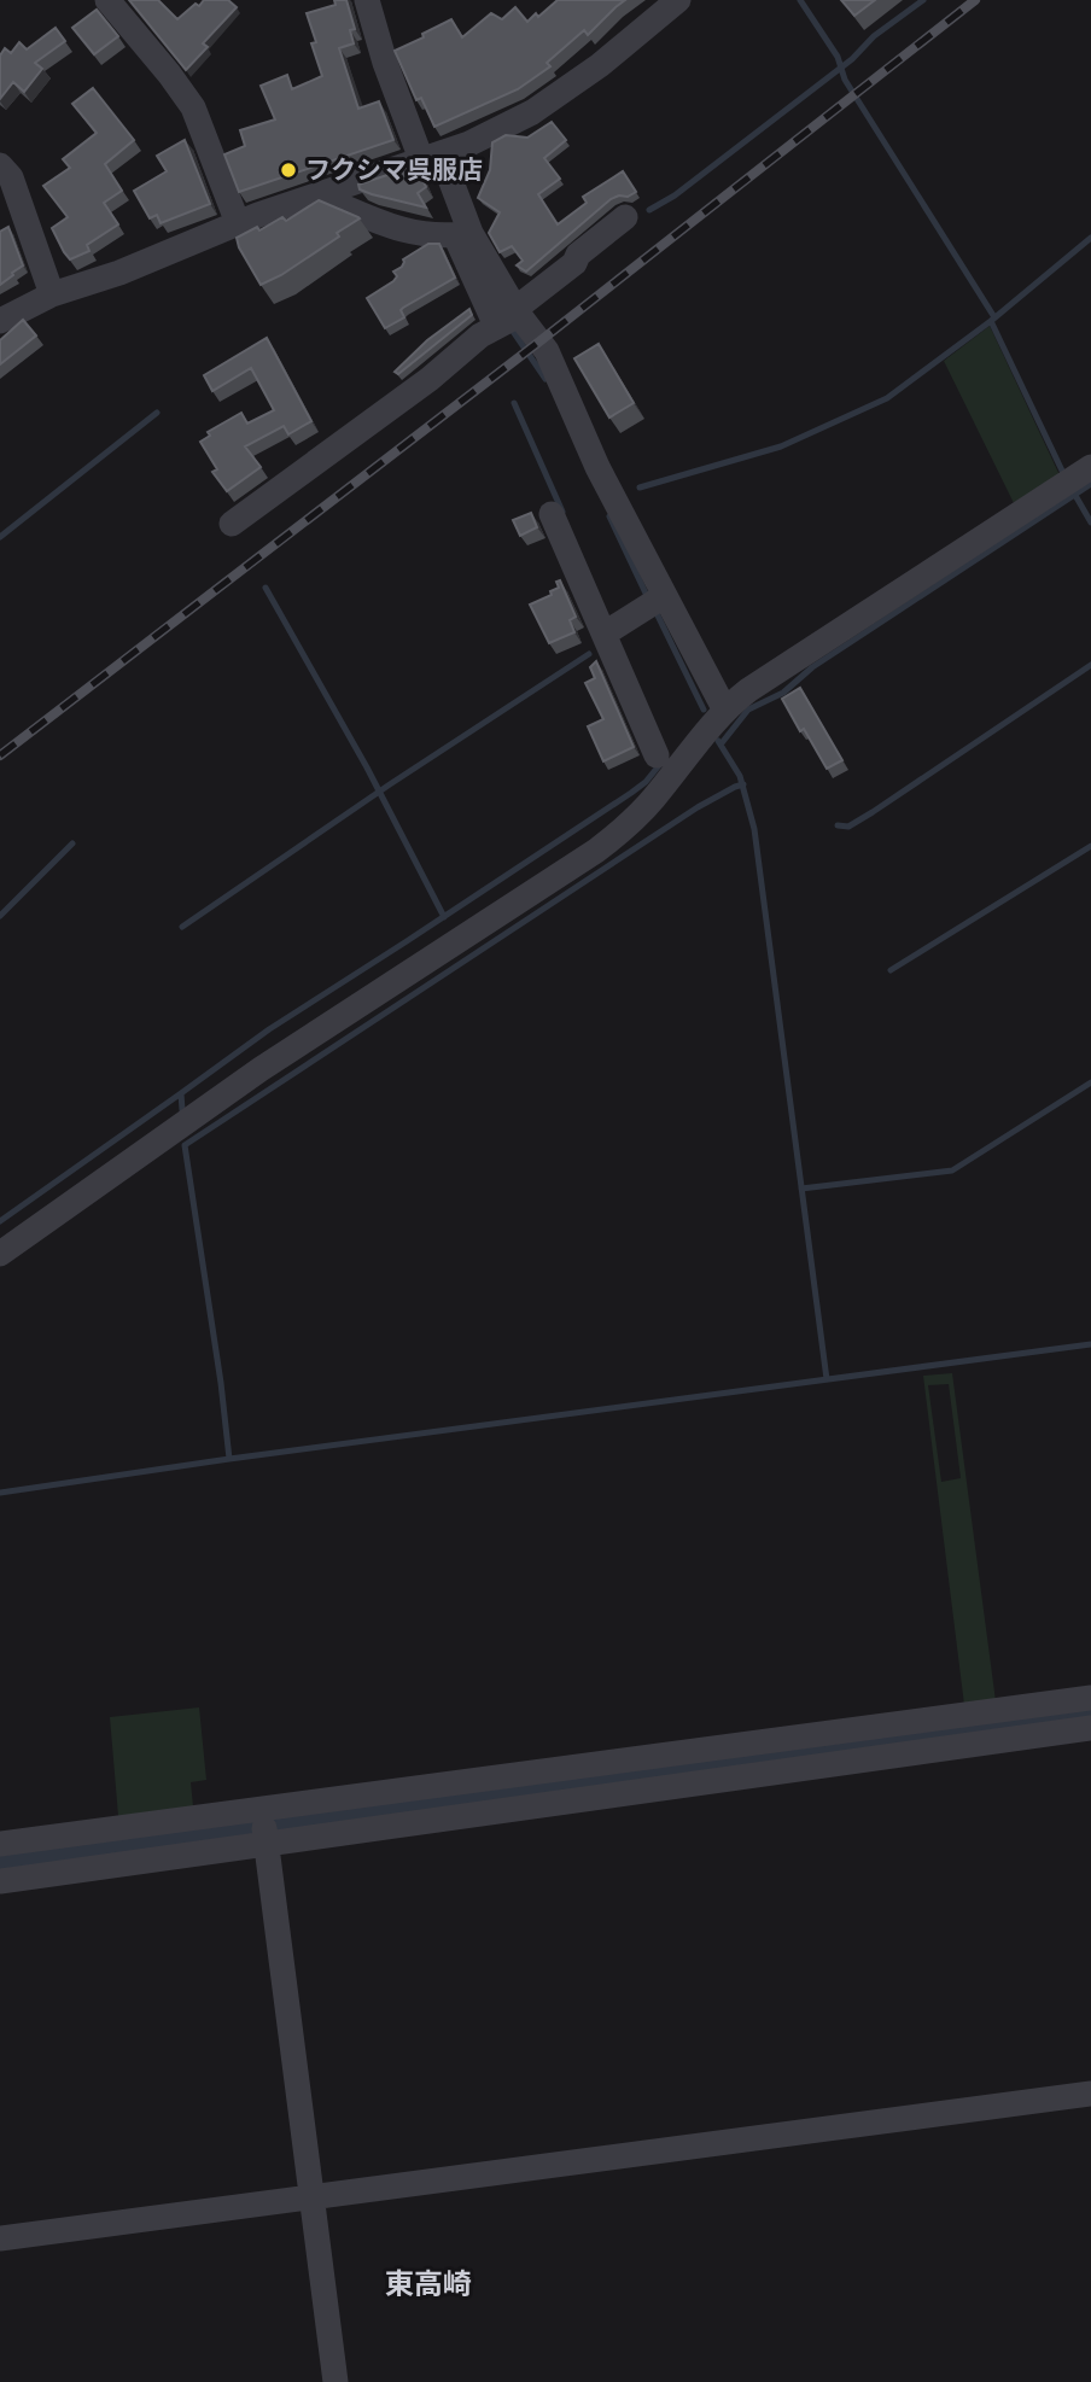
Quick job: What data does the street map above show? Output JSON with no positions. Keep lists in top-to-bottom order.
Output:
{
  "districts": ["東高崎"],
  "places": ["フクシマ呉服店"]
}
